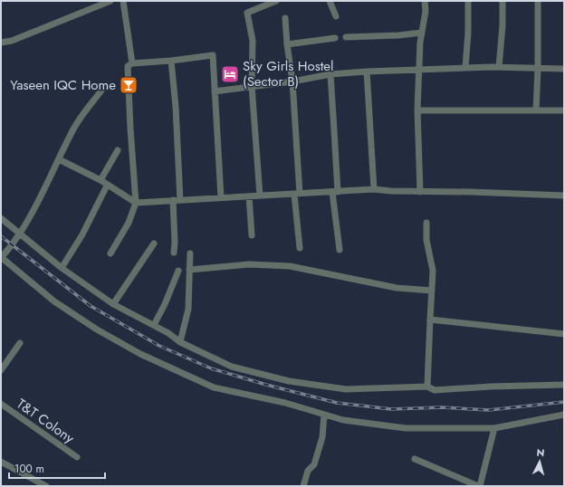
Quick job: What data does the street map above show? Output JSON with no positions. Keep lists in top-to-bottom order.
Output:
{
  "streets": {
    "street": ["T&T Colony"]
  },
  "places": {
    "hotel": ["Sky Girls Hostel (Sector B)"],
    "bar": ["Yaseen IQC Home"]
  },
  "scale_bar": "100 m",
  "north": "top"
}
